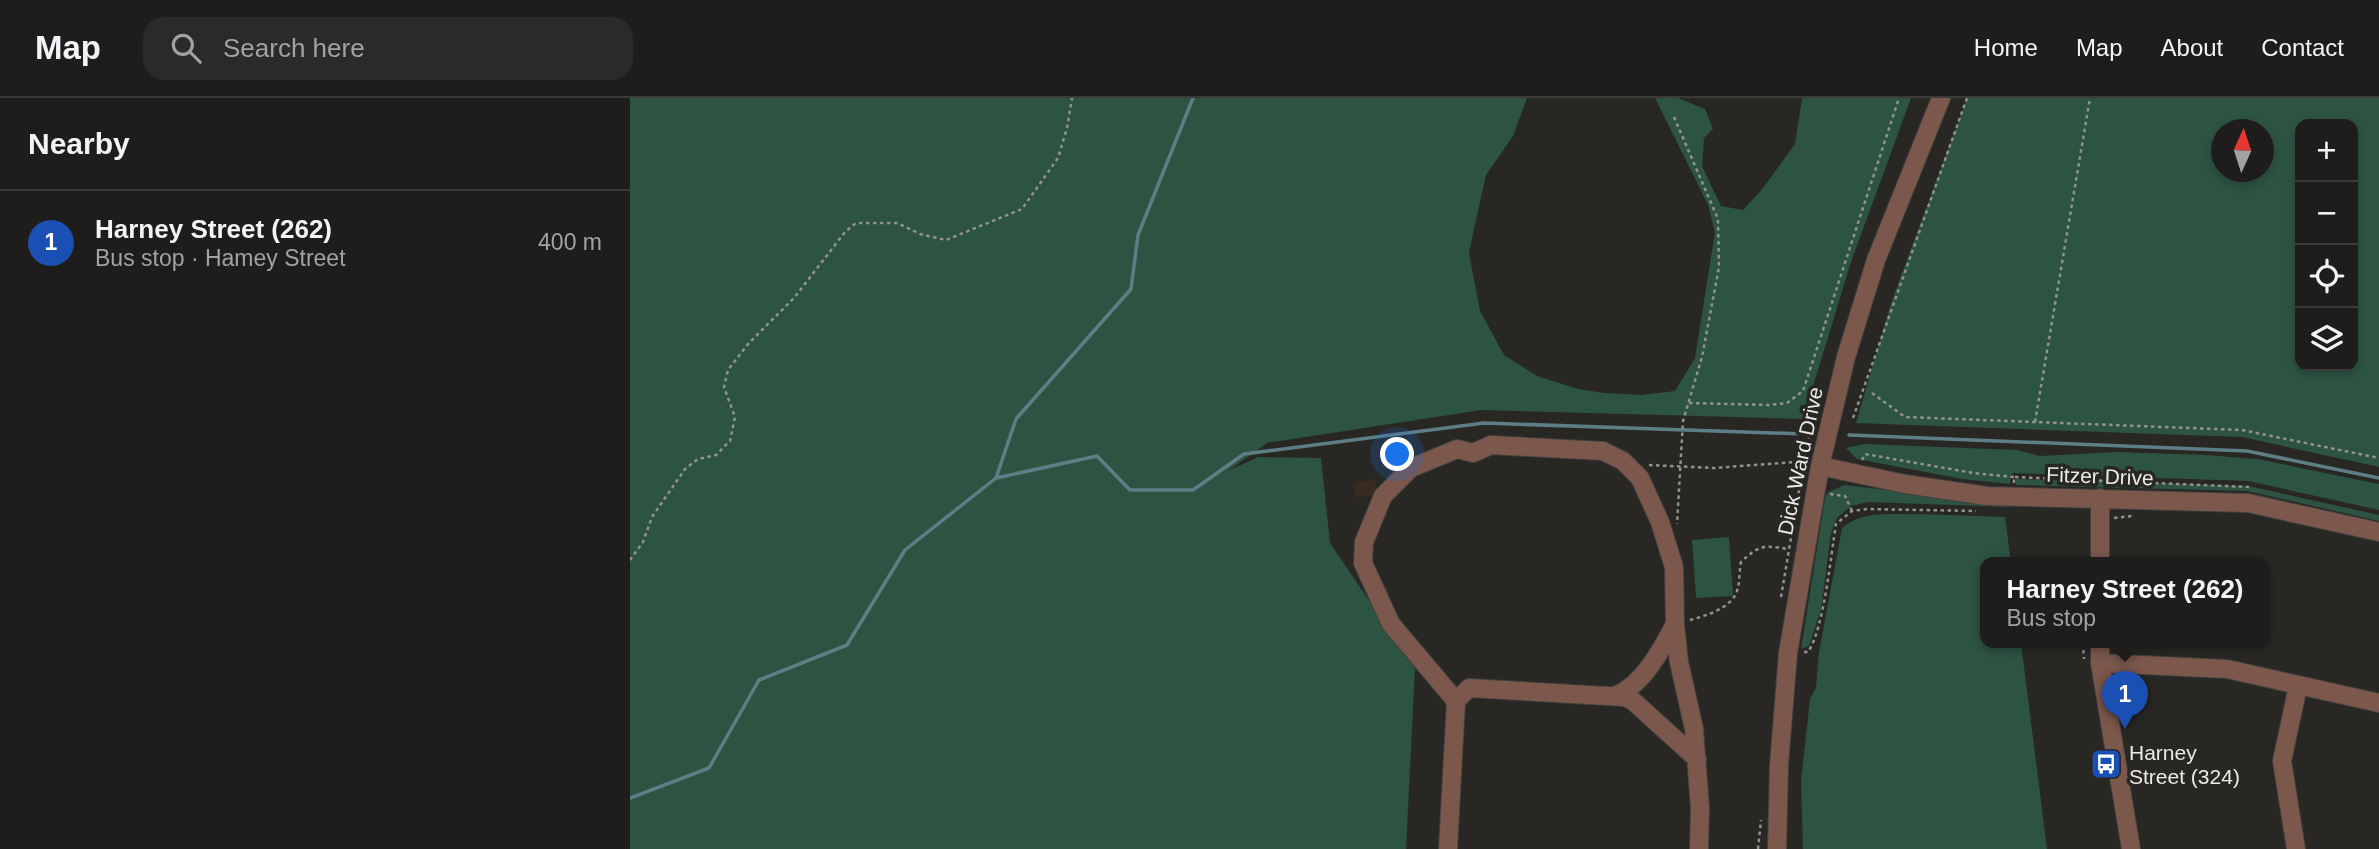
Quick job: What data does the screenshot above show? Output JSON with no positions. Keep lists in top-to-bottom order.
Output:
{
  "streets": {
    "street": ["Dick Ward Drive", "Fitzer Drive"]
  },
  "crossings": [
    ["Dick Ward Drive", "Fitzer Drive"]
  ],
  "places": {
    "bus stop": ["Harney Street (324)"]
  },
  "north": "top",
  "page": {
    "header": "Map",
    "search": "Search here",
    "nav": [
      "Home",
      "Map",
      "About",
      "Contact"
    ],
    "heading": "Nearby",
    "map_buttons": ["+", "−"],
    "list": [
      {
        "mark": "1",
        "name": "Harney Street (262)",
        "note": "Bus stop · Hamey Street",
        "value": "400 m"
      }
    ],
    "popup": ["Harney Street (262)", "Bus stop"],
    "pins": "1"
  }
}
